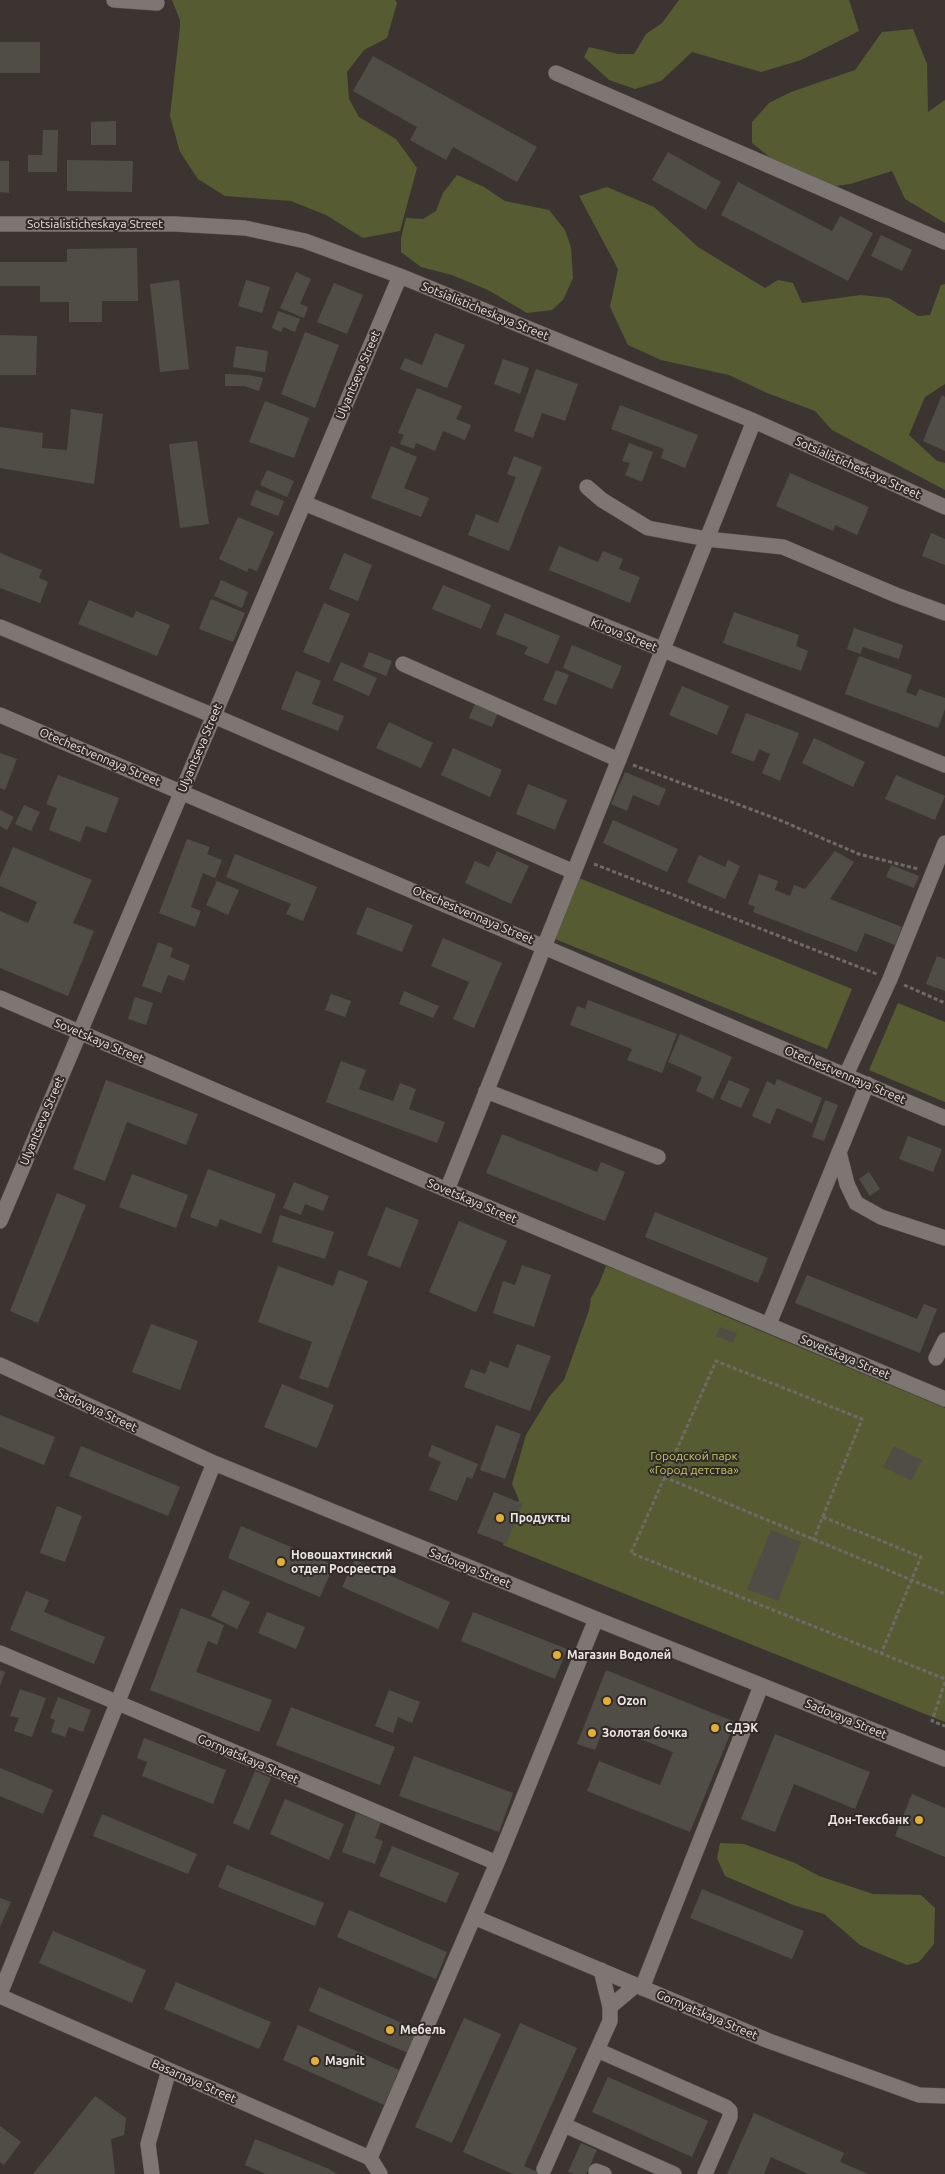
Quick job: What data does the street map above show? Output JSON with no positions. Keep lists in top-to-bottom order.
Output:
{
  "streets": {
    "street": [
      "Sotsialisticheskaya Street",
      "Ulyantseva Street",
      "Kirova Street",
      "Otechestvennaya Street",
      "Sovetskaya Street",
      "Sadovaya Street",
      "Gornyatskaya Street",
      "Basarnaya Street"
    ]
  },
  "crossings": [
    ["Sotsialisticheskaya Street", "Ulyantseva Street"],
    ["Ulyantseva Street", "Kirova Street"],
    ["Ulyantseva Street", "Otechestvennaya Street"],
    ["Ulyantseva Street", "Sovetskaya Street"]
  ],
  "parks": ["Городской парк «Город детства»"],
  "places": [
    "Продукты",
    "Новошахтинский отдел Росреестра",
    "Магазин Водолей",
    "Ozon",
    "СДЭК",
    "Золотая бочка",
    "Дон-Тексбанк",
    "Мебель",
    "Magnit"
  ]
}
